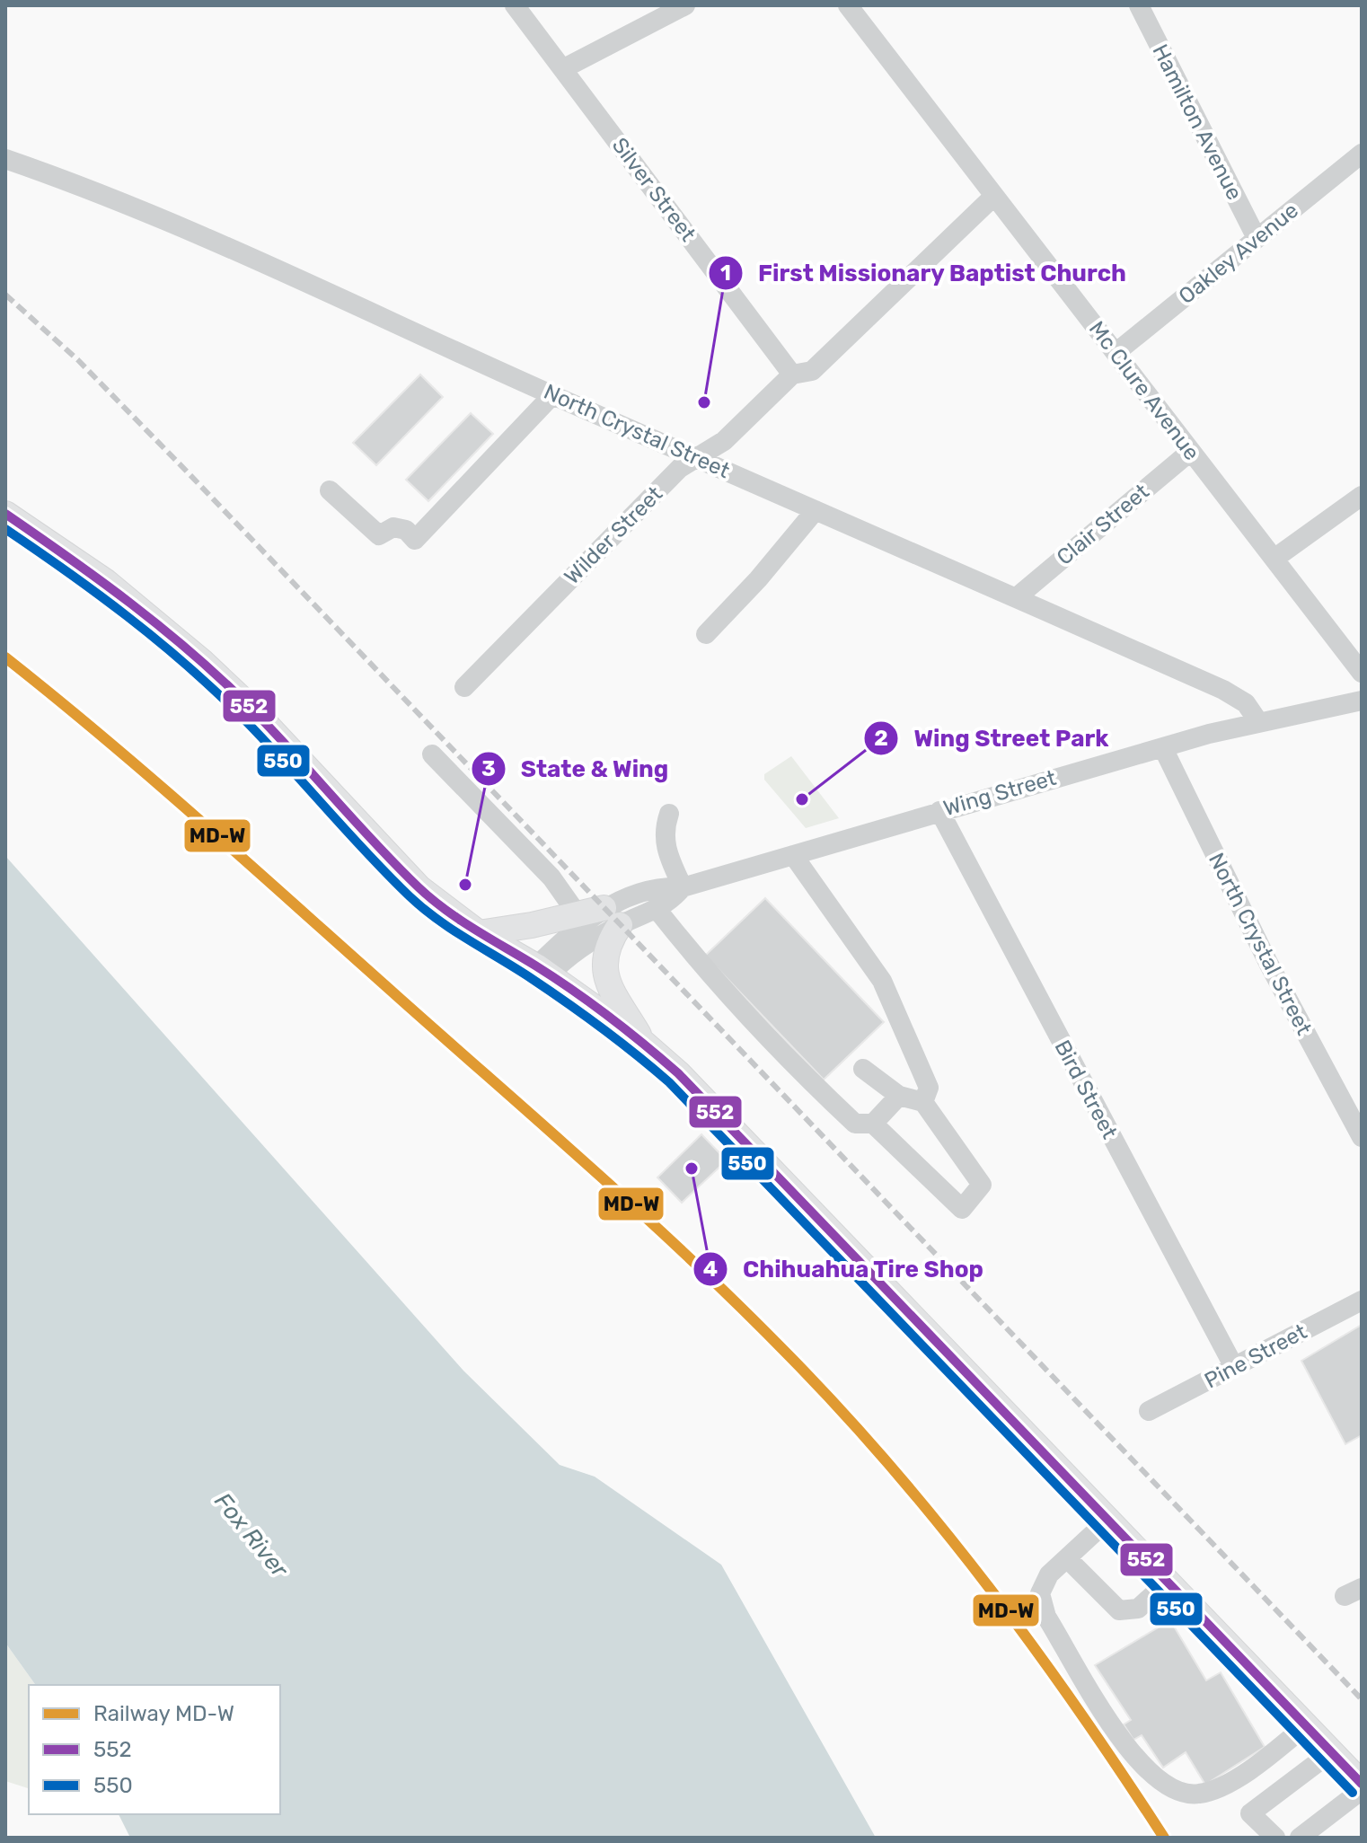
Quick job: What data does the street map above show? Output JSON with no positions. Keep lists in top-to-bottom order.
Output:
{
  "streets": {
    "street": [
      "Hamilton Avenue",
      "Silver Street",
      "Oakley Avenue",
      "Mc Clure Avenue",
      "North Crystal Street",
      "Clair Street",
      "Wilder Street",
      "Wing Street",
      "Bird Street",
      "Pine Street"
    ]
  },
  "crossings": [
    ["Hamilton Avenue", "Oakley Avenue"],
    ["Silver Street", "Wilder Street"],
    ["Oakley Avenue", "Mc Clure Avenue"],
    ["Mc Clure Avenue", "Clair Street"],
    ["Mc Clure Avenue", "Wilder Street"],
    ["North Crystal Street", "Clair Street"],
    ["North Crystal Street", "Wilder Street"],
    ["North Crystal Street", "Wing Street"],
    ["Wing Street", "Bird Street"],
    ["Bird Street", "Pine Street"]
  ],
  "water": ["Fox River"],
  "places": [
    "First Missionary Baptist Church",
    "Wing Street Park",
    "State & Wing",
    "Chihuahua Tire Shop"
  ],
  "lines": ["transit line 552", "transit line 550", "rail line MD-W"],
  "legend": ["Railway MD-W", "552", "550"]
}
